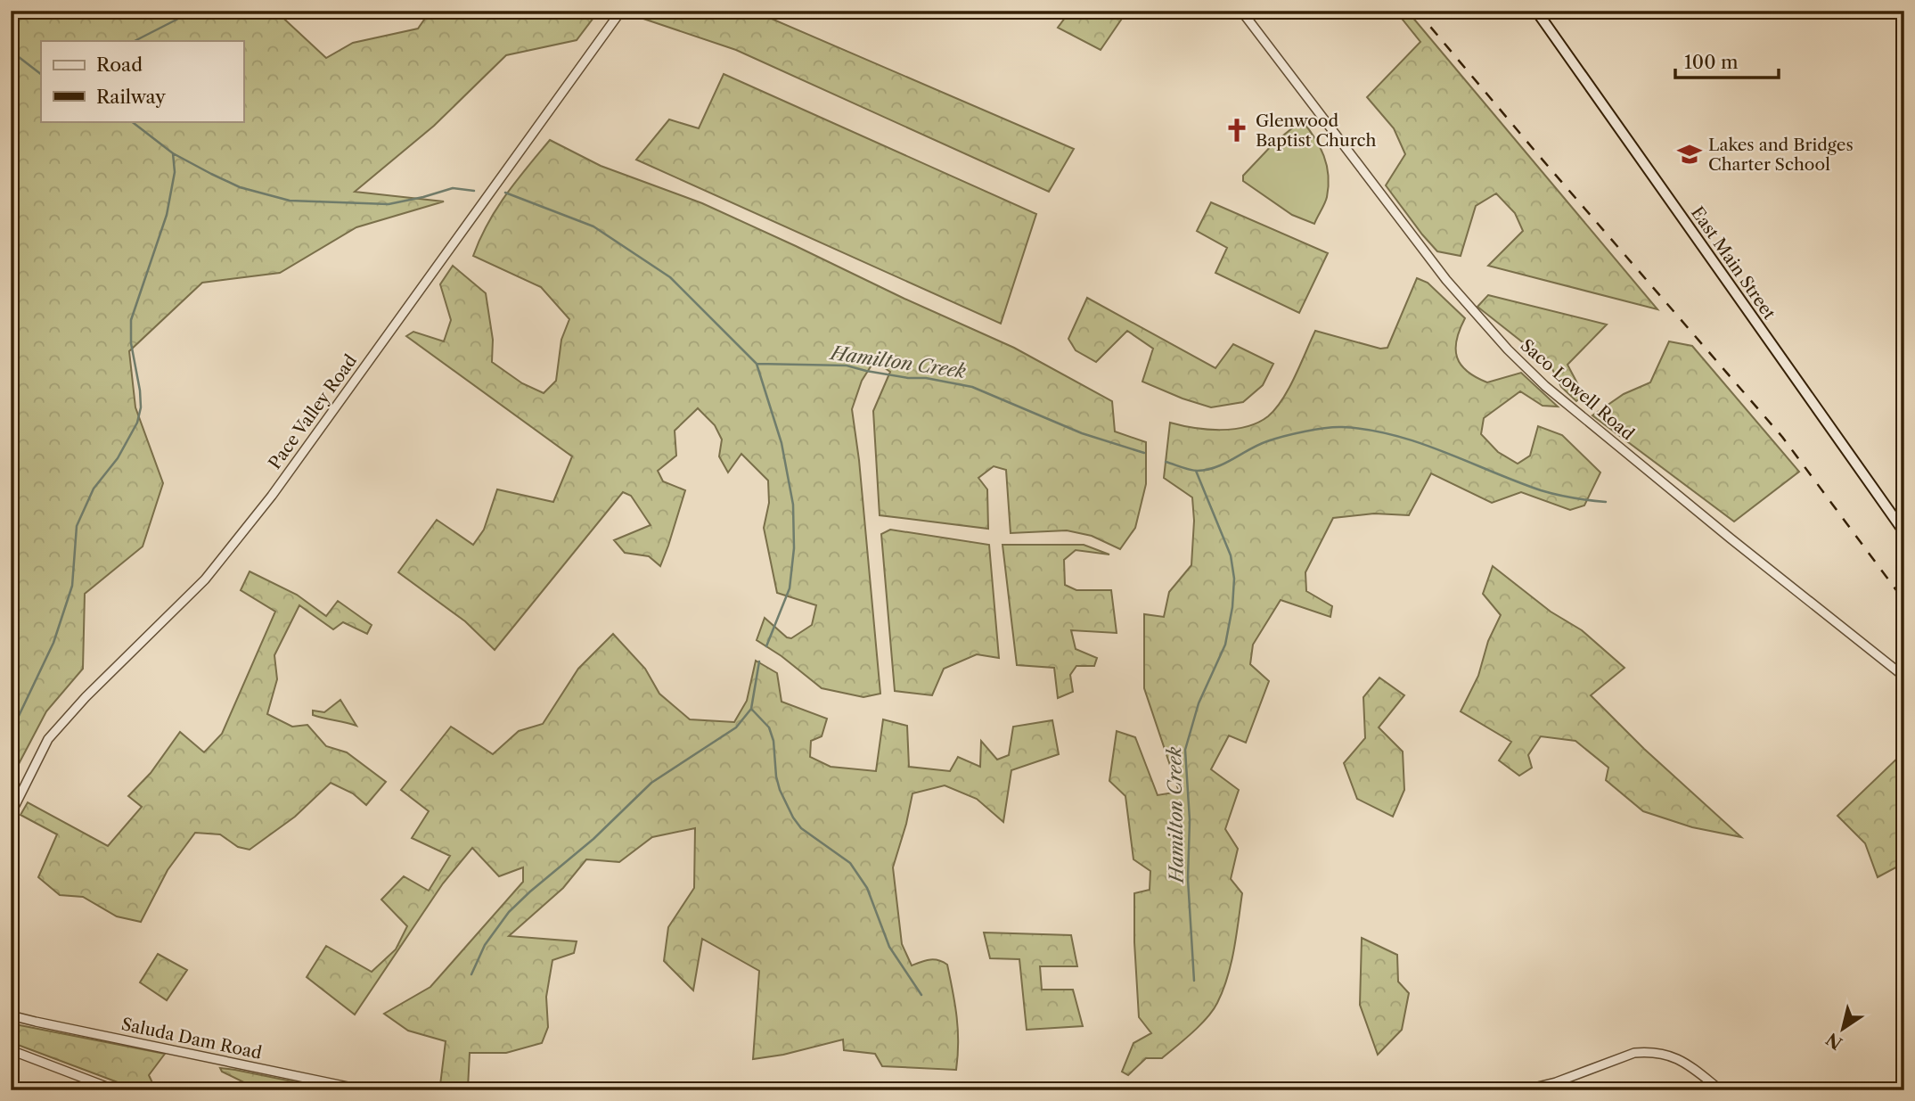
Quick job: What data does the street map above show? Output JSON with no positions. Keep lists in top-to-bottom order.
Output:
{
  "streets": {
    "main road": ["East Main Street"],
    "street": ["Saco Lowell Road", "Pace Valley Road", "Saluda Dam Road"]
  },
  "water": ["Hamilton Creek"],
  "places": {
    "church": ["Glenwood Baptist Church"],
    "school or university": ["Lakes and Bridges Charter School"]
  },
  "legend": ["Road", "Railway"],
  "scale_bar": "100 m",
  "north": "bottom left"
}
